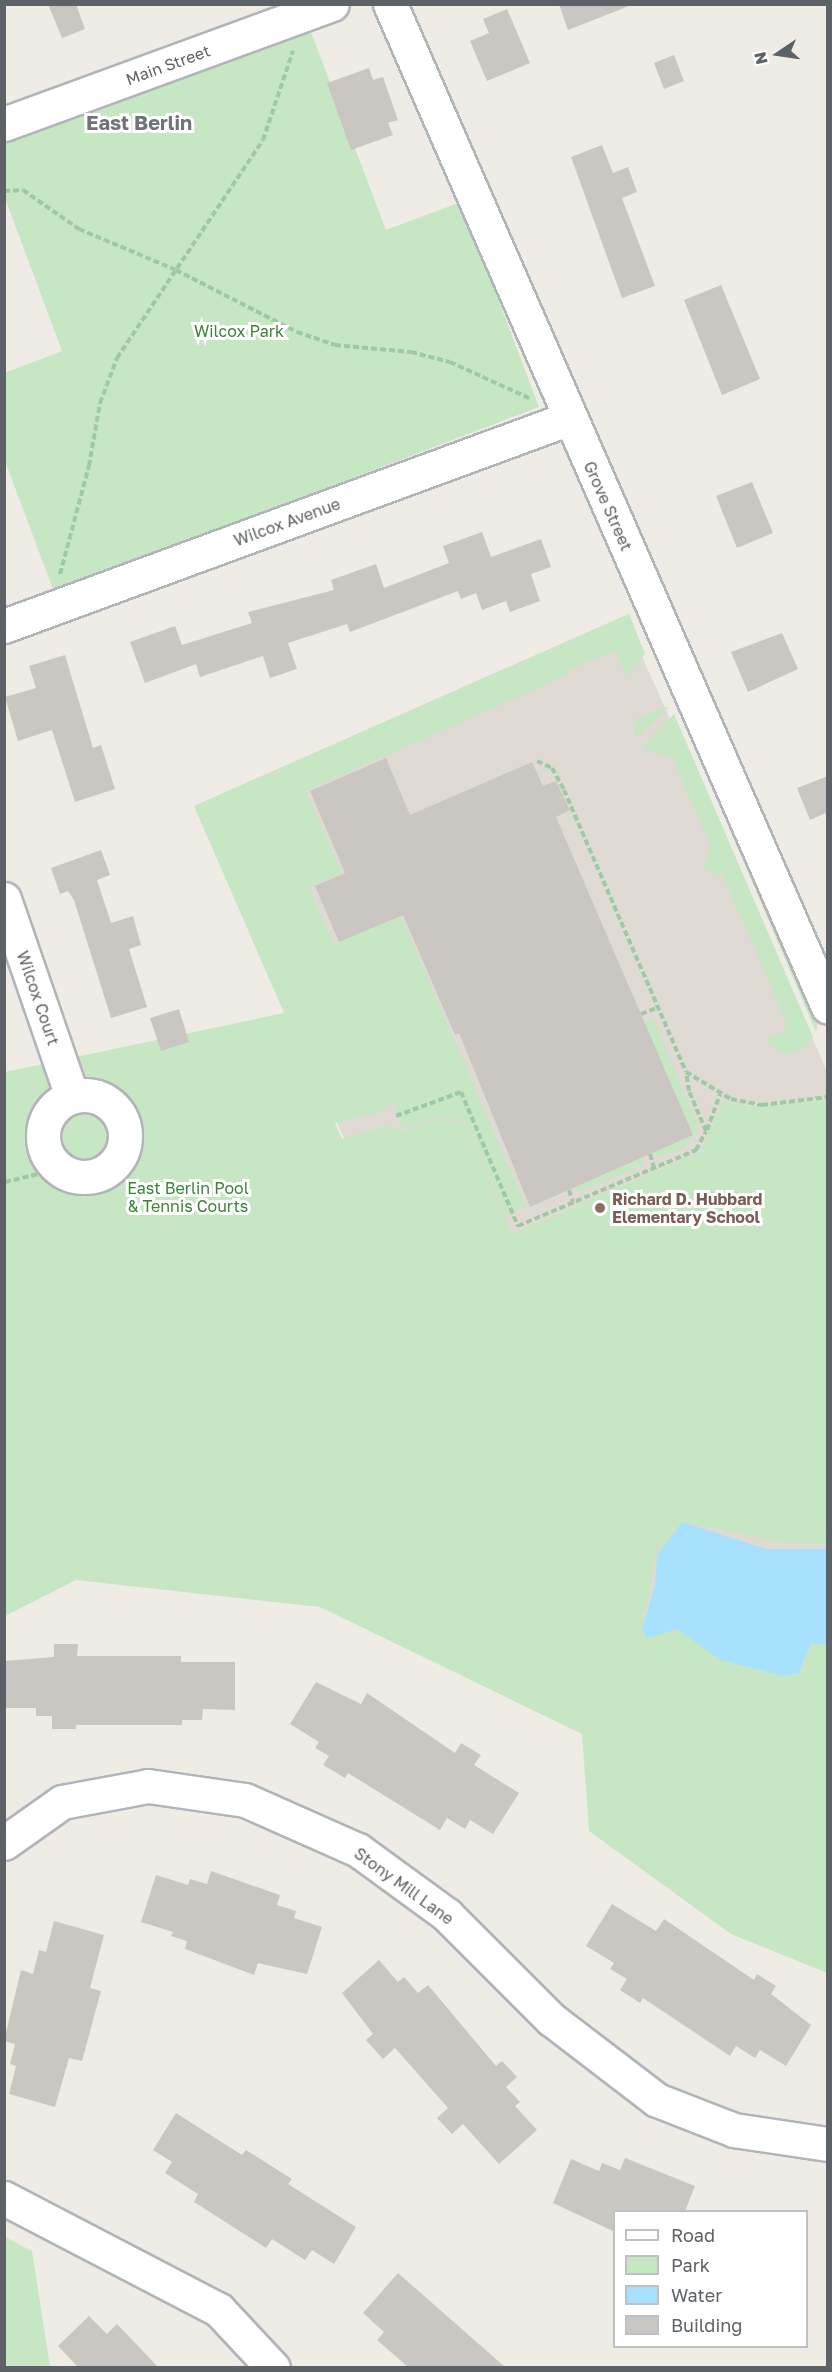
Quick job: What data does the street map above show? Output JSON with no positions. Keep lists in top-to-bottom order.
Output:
{
  "streets": {
    "street": [
      "Main Street",
      "Grove Street",
      "Wilcox Avenue",
      "Wilcox Court",
      "Stony Mill Lane"
    ]
  },
  "crossings": [
    ["Grove Street", "Wilcox Avenue"]
  ],
  "districts": ["East Berlin"],
  "parks": ["Wilcox Park", "East Berlin Pool & Tennis Courts"],
  "places": ["Richard D. Hubbard Elementary School"],
  "legend": [
    "Road",
    "Park",
    "Water",
    "Building"
  ],
  "north": "left"
}
